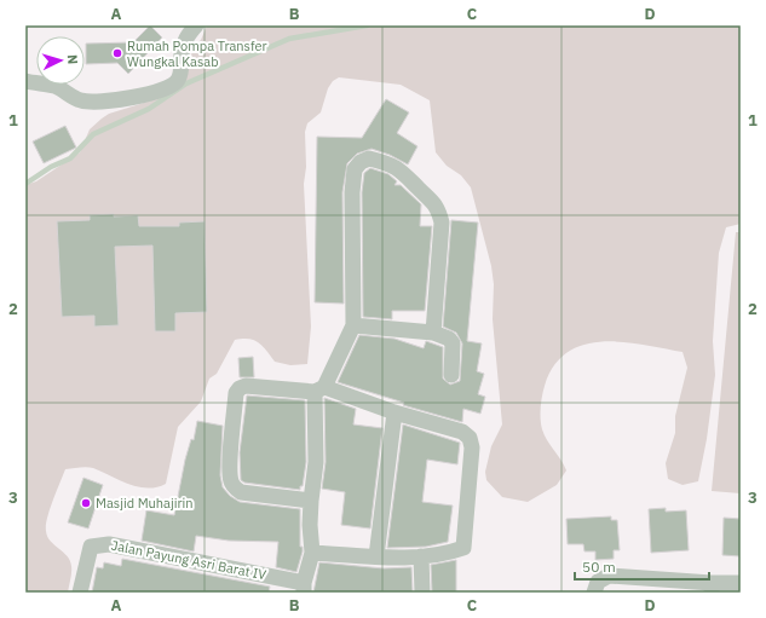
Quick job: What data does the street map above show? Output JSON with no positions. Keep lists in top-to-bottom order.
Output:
{
  "streets": {
    "street": ["Jalan Payung Asri Barat IV"]
  },
  "places": ["Rumah Pompa Transfer Wungkal Kasab", "Masjid Muhajirin"],
  "scale_bar": "50 m",
  "north": "right",
  "grid": {
    "columns": [
      "A",
      "B",
      "C",
      "D"
    ],
    "rows": ["1", "2", "3"]
  }
}
